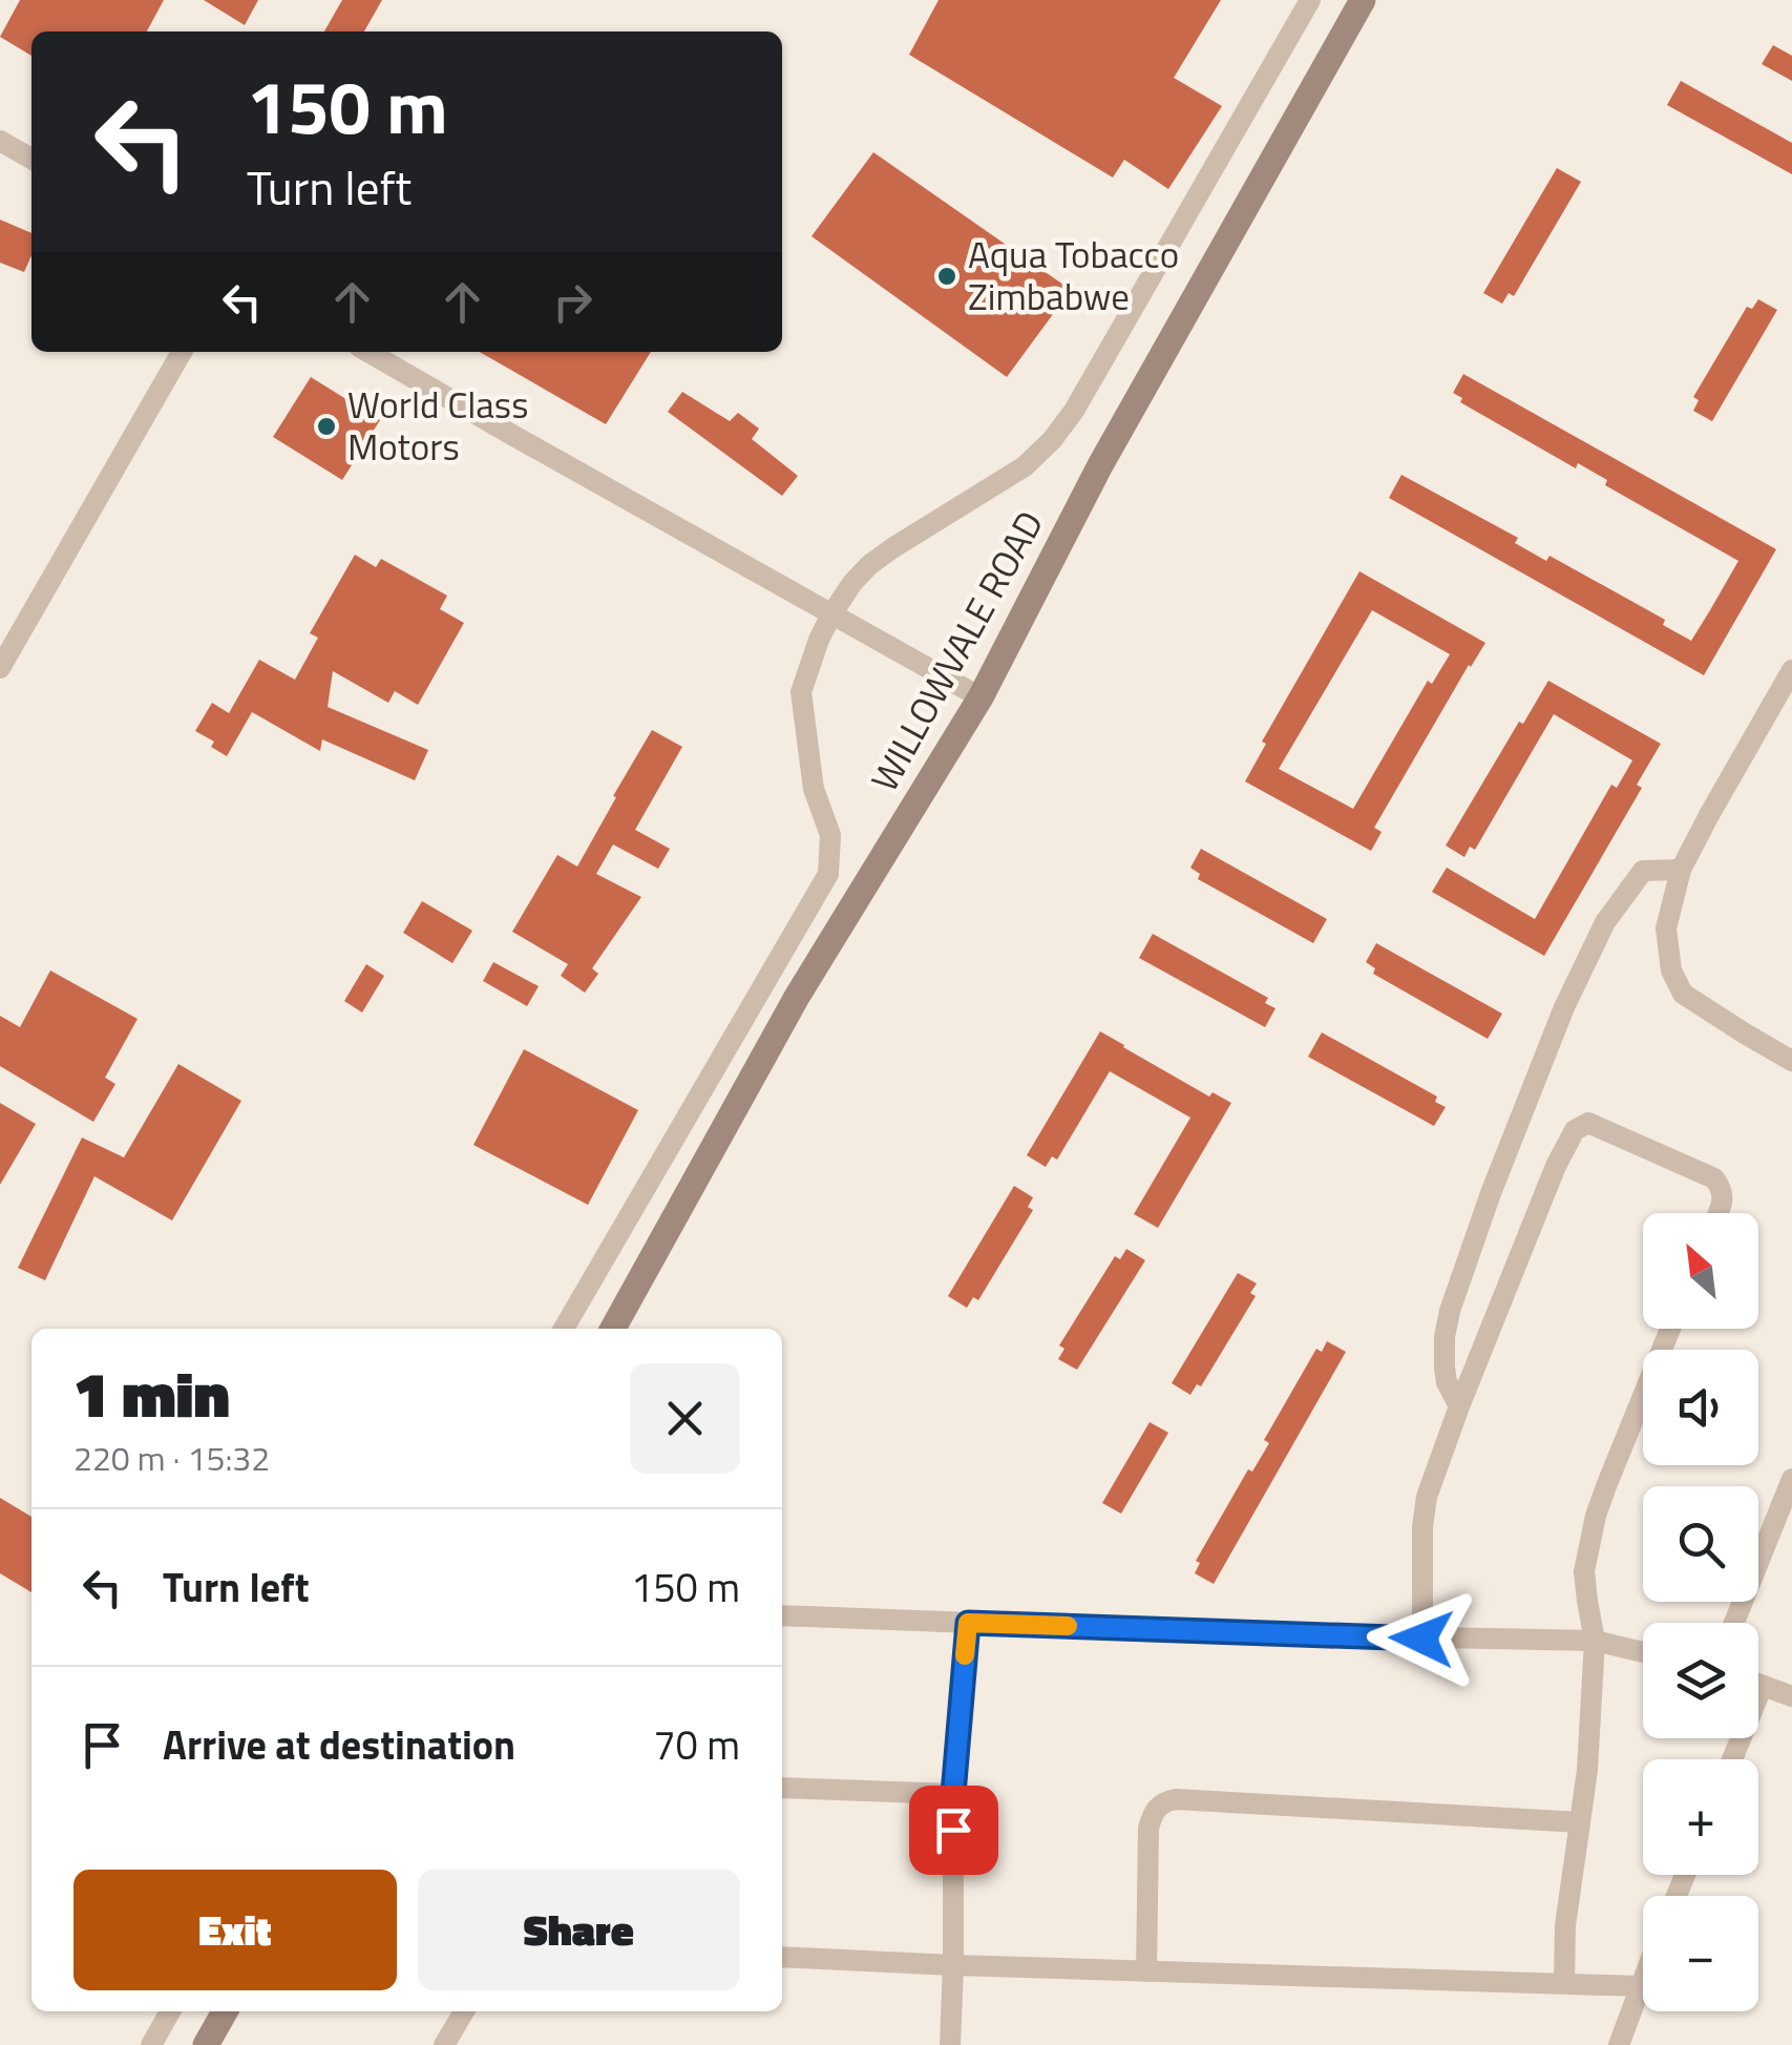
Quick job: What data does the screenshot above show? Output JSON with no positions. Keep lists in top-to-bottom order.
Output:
{
  "streets": {
    "main road": ["WILLOWVALE ROAD"]
  },
  "places": ["Aqua Tobacco Zimbabwe", "World Class Motors"],
  "north": "top left",
  "page": {
    "turn": ["150 m", "Turn left"],
    "map_buttons": ["+", "−"],
    "heading": ["1 min", "220 m · 15:32"],
    "list": [
      {
        "name": "Turn left",
        "value": "150 m"
      },
      {
        "name": "Arrive at destination",
        "value": "70 m"
      }
    ],
    "buttons": ["Exit", "Share"]
  }
}
